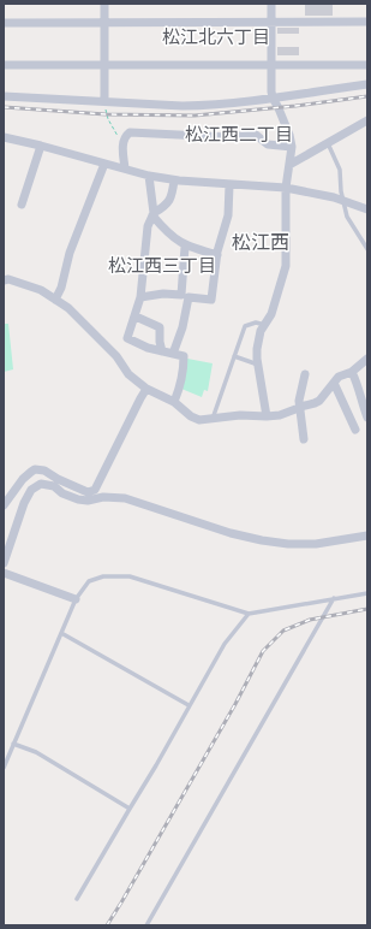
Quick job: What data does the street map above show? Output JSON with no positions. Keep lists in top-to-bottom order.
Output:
{
  "districts": [
    "松江北六丁目",
    "松江西二丁目",
    "松江西",
    "松江西三丁目"
  ]
}
